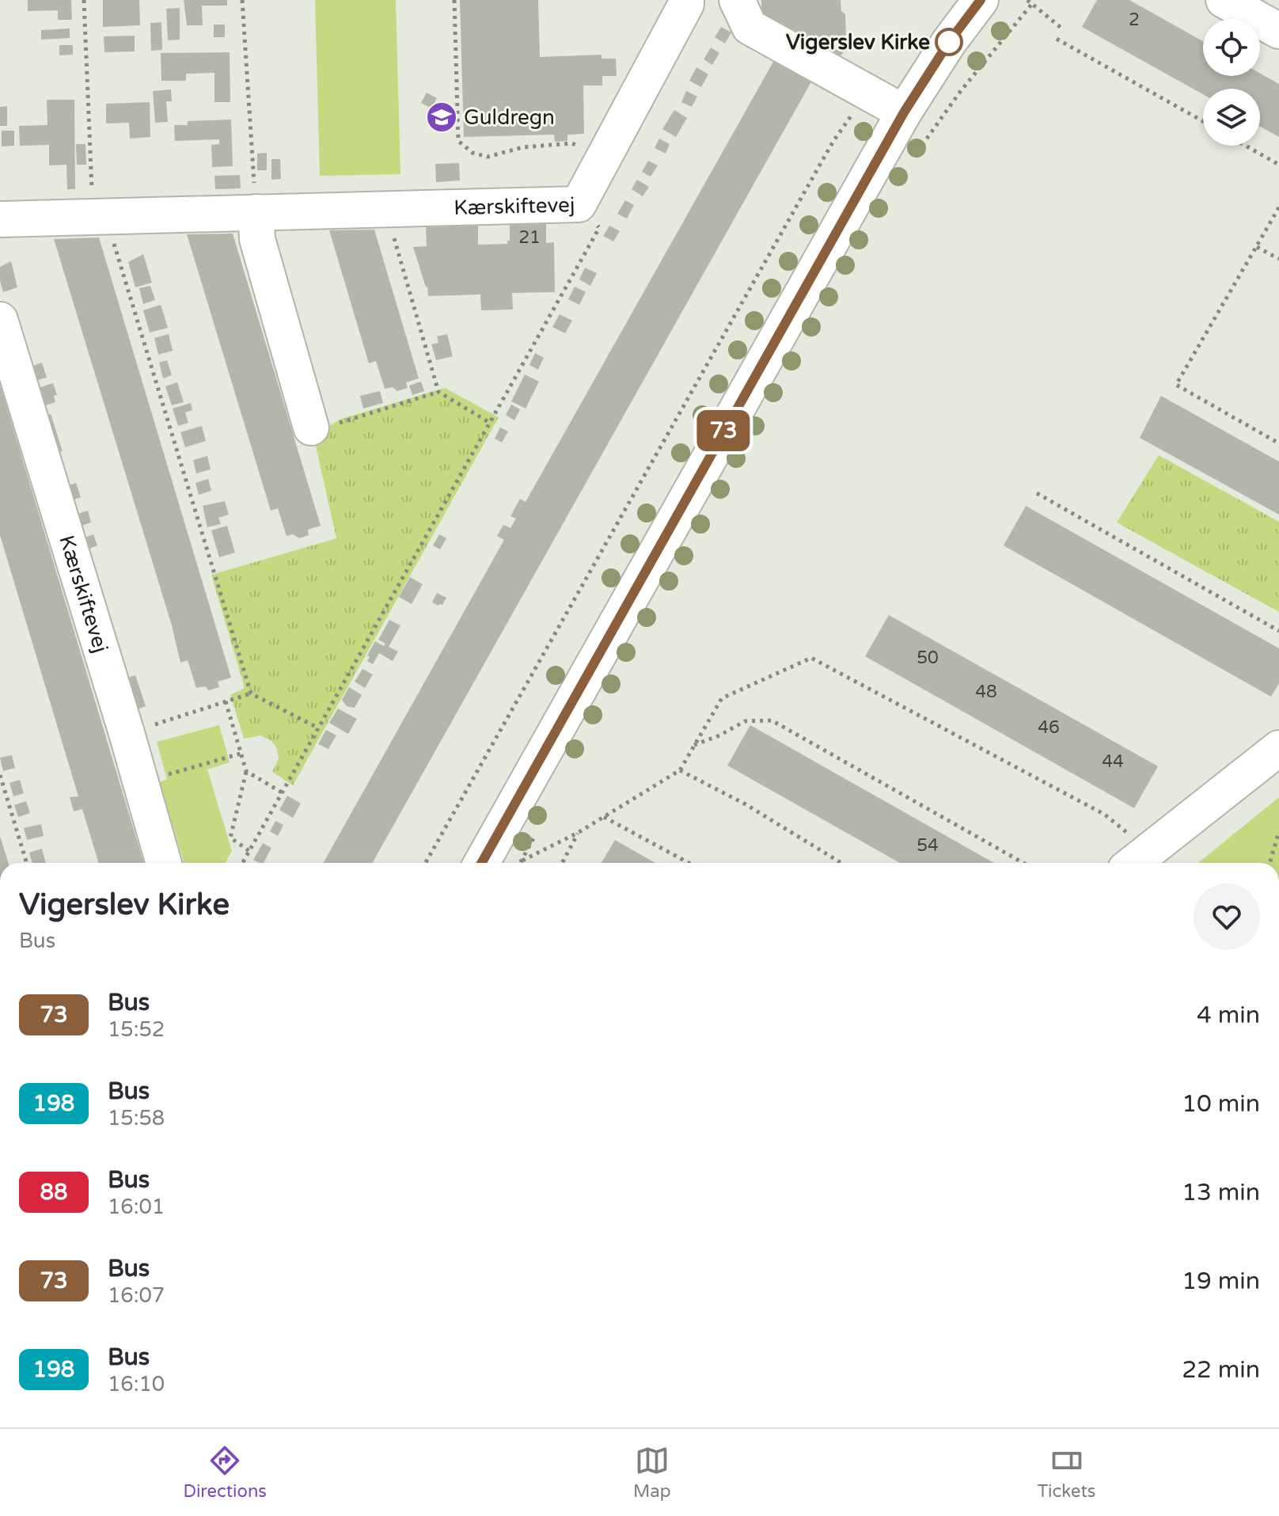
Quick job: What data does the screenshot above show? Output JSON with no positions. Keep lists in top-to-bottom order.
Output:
{
  "streets": {
    "street": ["Kærskiftevej"]
  },
  "places": {
    "other": ["Vigerslev Kirke"],
    "school or university": ["Guldregn"]
  },
  "lines": ["bus line 73"],
  "house_numbers": [
    "2",
    "21",
    "50",
    "48",
    "46",
    "44",
    "54"
  ],
  "page": {
    "on_map": "73",
    "heading": ["Vigerslev Kirke", "Bus"],
    "list": [
      {
        "mark": "73",
        "name": "Bus",
        "note": "15:52",
        "value": "4 min"
      },
      {
        "mark": "198",
        "name": "Bus",
        "note": "15:58",
        "value": "10 min"
      },
      {
        "mark": "88",
        "name": "Bus",
        "note": "16:01",
        "value": "13 min"
      },
      {
        "mark": "73",
        "name": "Bus",
        "note": "16:07",
        "value": "19 min"
      },
      {
        "mark": "198",
        "name": "Bus",
        "note": "16:10",
        "value": "22 min"
      }
    ],
    "tabs": ["Directions", "Map", "Tickets"]
  }
}
